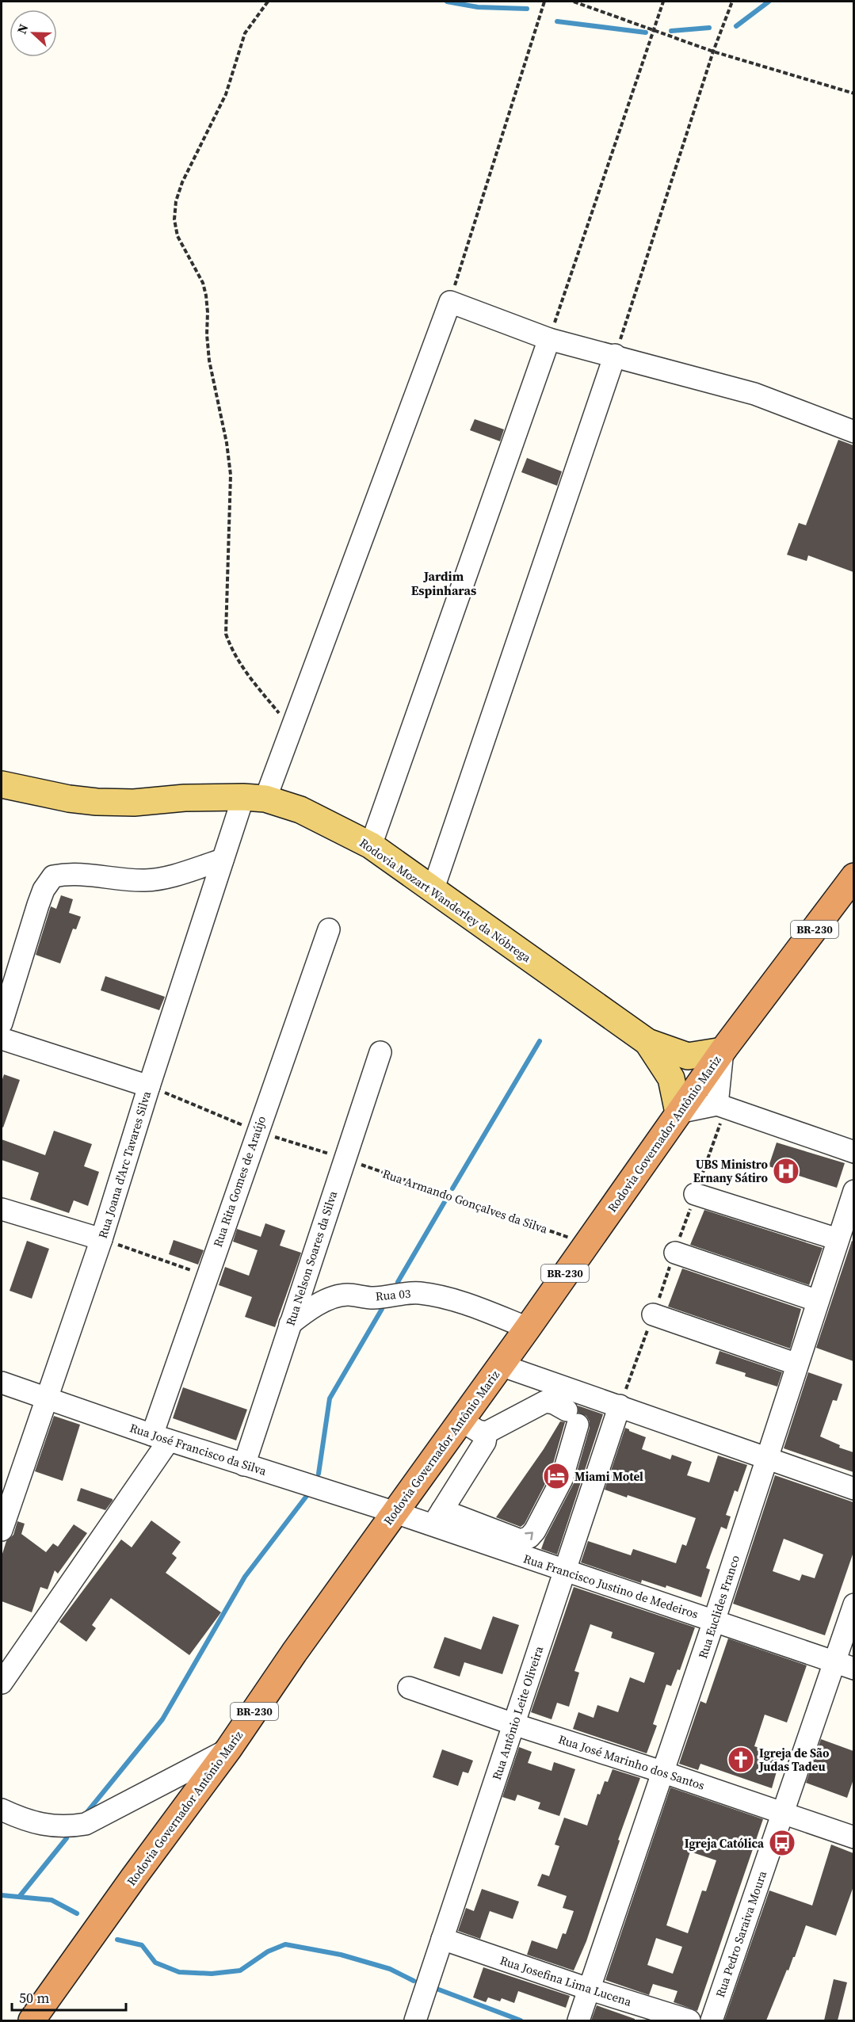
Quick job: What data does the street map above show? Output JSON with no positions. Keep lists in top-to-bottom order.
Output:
{
  "streets": {
    "highway": ["BR-230", "Rodovia Governador Antônio Mariz"],
    "main road": ["Rodovia Mozart Wanderley da Nóbrega"],
    "street": [
      "Rua Joana d'Arc Tavares Silva",
      "Rua Rita Gomes de Araújo",
      "Rua Nelson Soares da Silva",
      "Rua 03",
      "Rua José Francisco da Silva",
      "Rua Francisco Justino de Medeiros",
      "Rua Euclides Franco",
      "Rua Antônio Leite Oliveira",
      "Rua José Marinho dos Santos",
      "Rua Pedro Saraiva Moura",
      "Rua Josefina Lima Lucena"
    ],
    "path": ["Rua Armando Gonçalves da Silva"]
  },
  "crossings": [
    ["Rodovia Mozart Wanderley da Nóbrega", "Rodovia Governador Antônio Mariz"],
    ["Rodovia Mozart Wanderley da Nóbrega", "Rua Joana d'Arc Tavares Silva"],
    ["Rodovia Governador Antônio Mariz", "Rua Armando Gonçalves da Silva"],
    ["Rodovia Governador Antônio Mariz", "Rua 03"],
    ["Rodovia Governador Antônio Mariz", "Rua José Francisco da Silva"],
    ["Rodovia Governador Antônio Mariz", "Rua Francisco Justino de Medeiros"],
    ["Rua Joana d'Arc Tavares Silva", "Rua José Francisco da Silva"],
    ["Rua Rita Gomes de Araújo", "Rua José Francisco da Silva"],
    ["Rua Armando Gonçalves da Silva", "Rua Nelson Soares da Silva"],
    ["Rua Nelson Soares da Silva", "Rua 03"],
    ["Rua Nelson Soares da Silva", "Rua José Francisco da Silva"],
    ["Rua José Francisco da Silva", "Rua Francisco Justino de Medeiros"],
    ["Rua Francisco Justino de Medeiros", "Rua Euclides Franco"],
    ["Rua Francisco Justino de Medeiros", "Rua Antônio Leite Oliveira"],
    ["Rua Francisco Justino de Medeiros", "Rua Pedro Saraiva Moura"],
    ["Rua Euclides Franco", "Rua José Marinho dos Santos"],
    ["Rua Euclides Franco", "Rua Josefina Lima Lucena"],
    ["Rua Antônio Leite Oliveira", "Rua José Marinho dos Santos"],
    ["Rua Antônio Leite Oliveira", "Rua Josefina Lima Lucena"],
    ["Rua José Marinho dos Santos", "Rua Pedro Saraiva Moura"]
  ],
  "districts": ["Jardim Espinharas"],
  "places": {
    "hospital": ["UBS Ministro Ernany Sátiro"],
    "hotel": ["Miami Motel"],
    "church": ["Igreja de São Judas Tadeu"],
    "bus stop": ["Igreja Católica"]
  },
  "scale_bar": "50 m",
  "north": "left"
}
